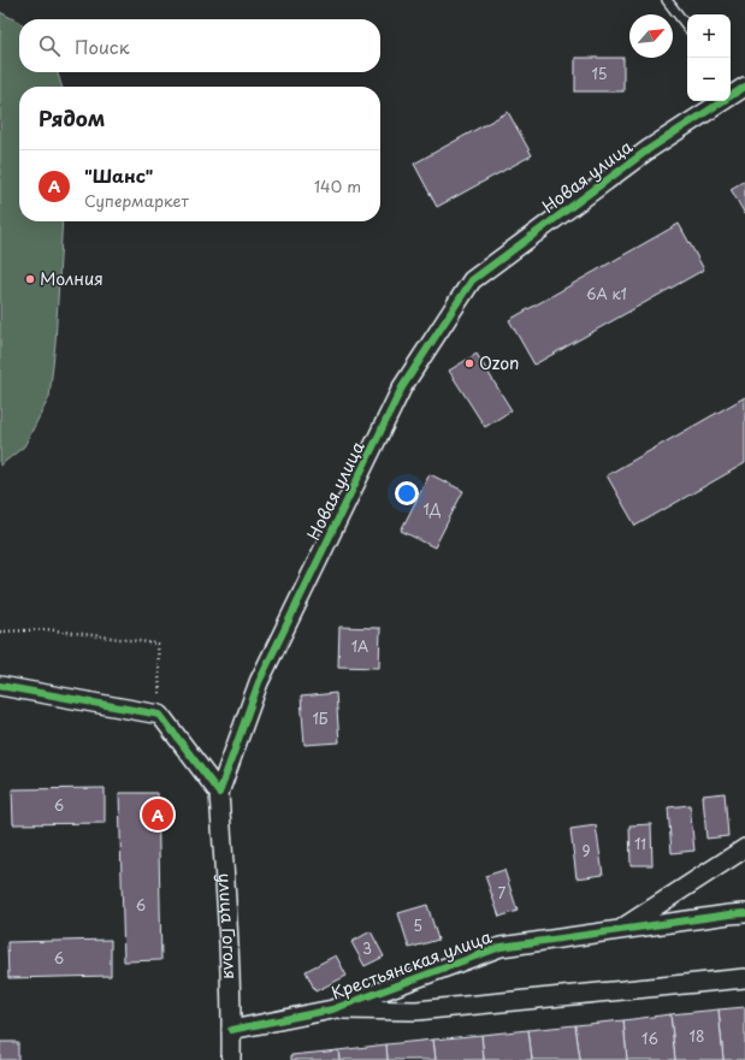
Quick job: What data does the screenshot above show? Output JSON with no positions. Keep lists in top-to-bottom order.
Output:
{
  "streets": {
    "street": ["Новая улица", "улица Гоголя", "Крестьянская улица"]
  },
  "crossings": [
    ["Новая улица", "улица Гоголя"],
    ["улица Гоголя", "Крестьянская улица"]
  ],
  "places": ["Молния", "Ozon"],
  "house_numbers": [
    "15",
    "6А к1",
    "1Д",
    "1А",
    "1Б",
    "6",
    "11",
    "9",
    "7",
    "6",
    "5",
    "3",
    "6",
    "18",
    "16"
  ],
  "north": "top right",
  "page": {
    "map_buttons": ["+", "−"],
    "search": "Поиск",
    "heading": "Рядом",
    "list": [
      {
        "mark": "A",
        "name": "\"Шанс\"",
        "note": "Супермаркет",
        "value": "140 m"
      }
    ],
    "pins": "A"
  }
}
